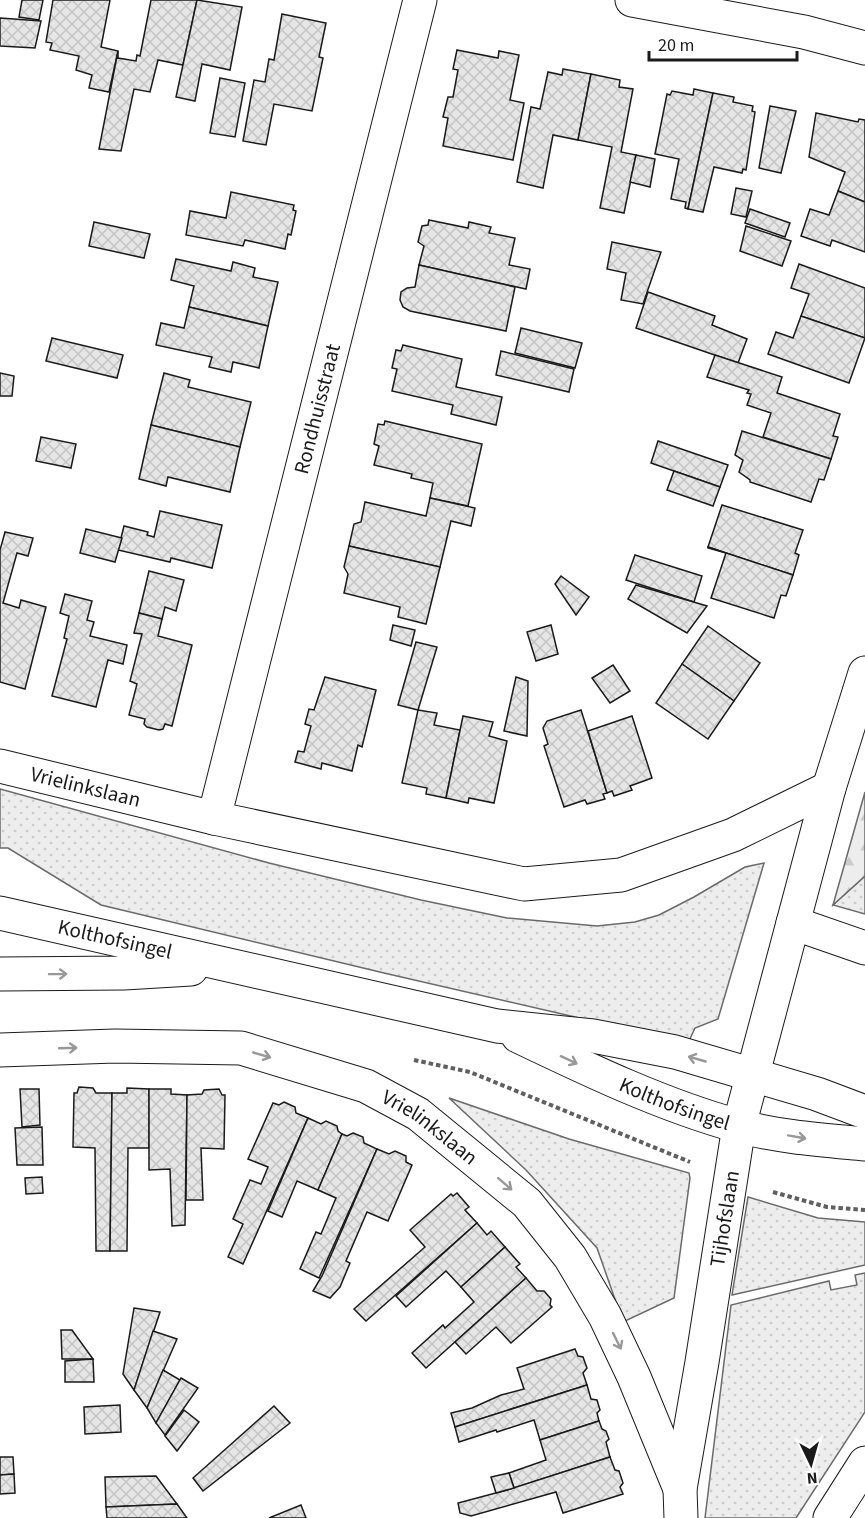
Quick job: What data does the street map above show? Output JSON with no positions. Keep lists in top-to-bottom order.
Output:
{
  "streets": {
    "street": [
      "Rondhuisstraat",
      "Vrielinkslaan",
      "Kolthofsingel",
      "Tijhofslaan"
    ]
  },
  "crossings": [
    ["Rondhuisstraat", "Vrielinkslaan"],
    ["Vrielinkslaan", "Tijhofslaan"],
    ["Kolthofsingel", "Tijhofslaan"]
  ],
  "one_way": ["Vrielinkslaan"],
  "scale_bar": "20 m",
  "north": "bottom"
}
